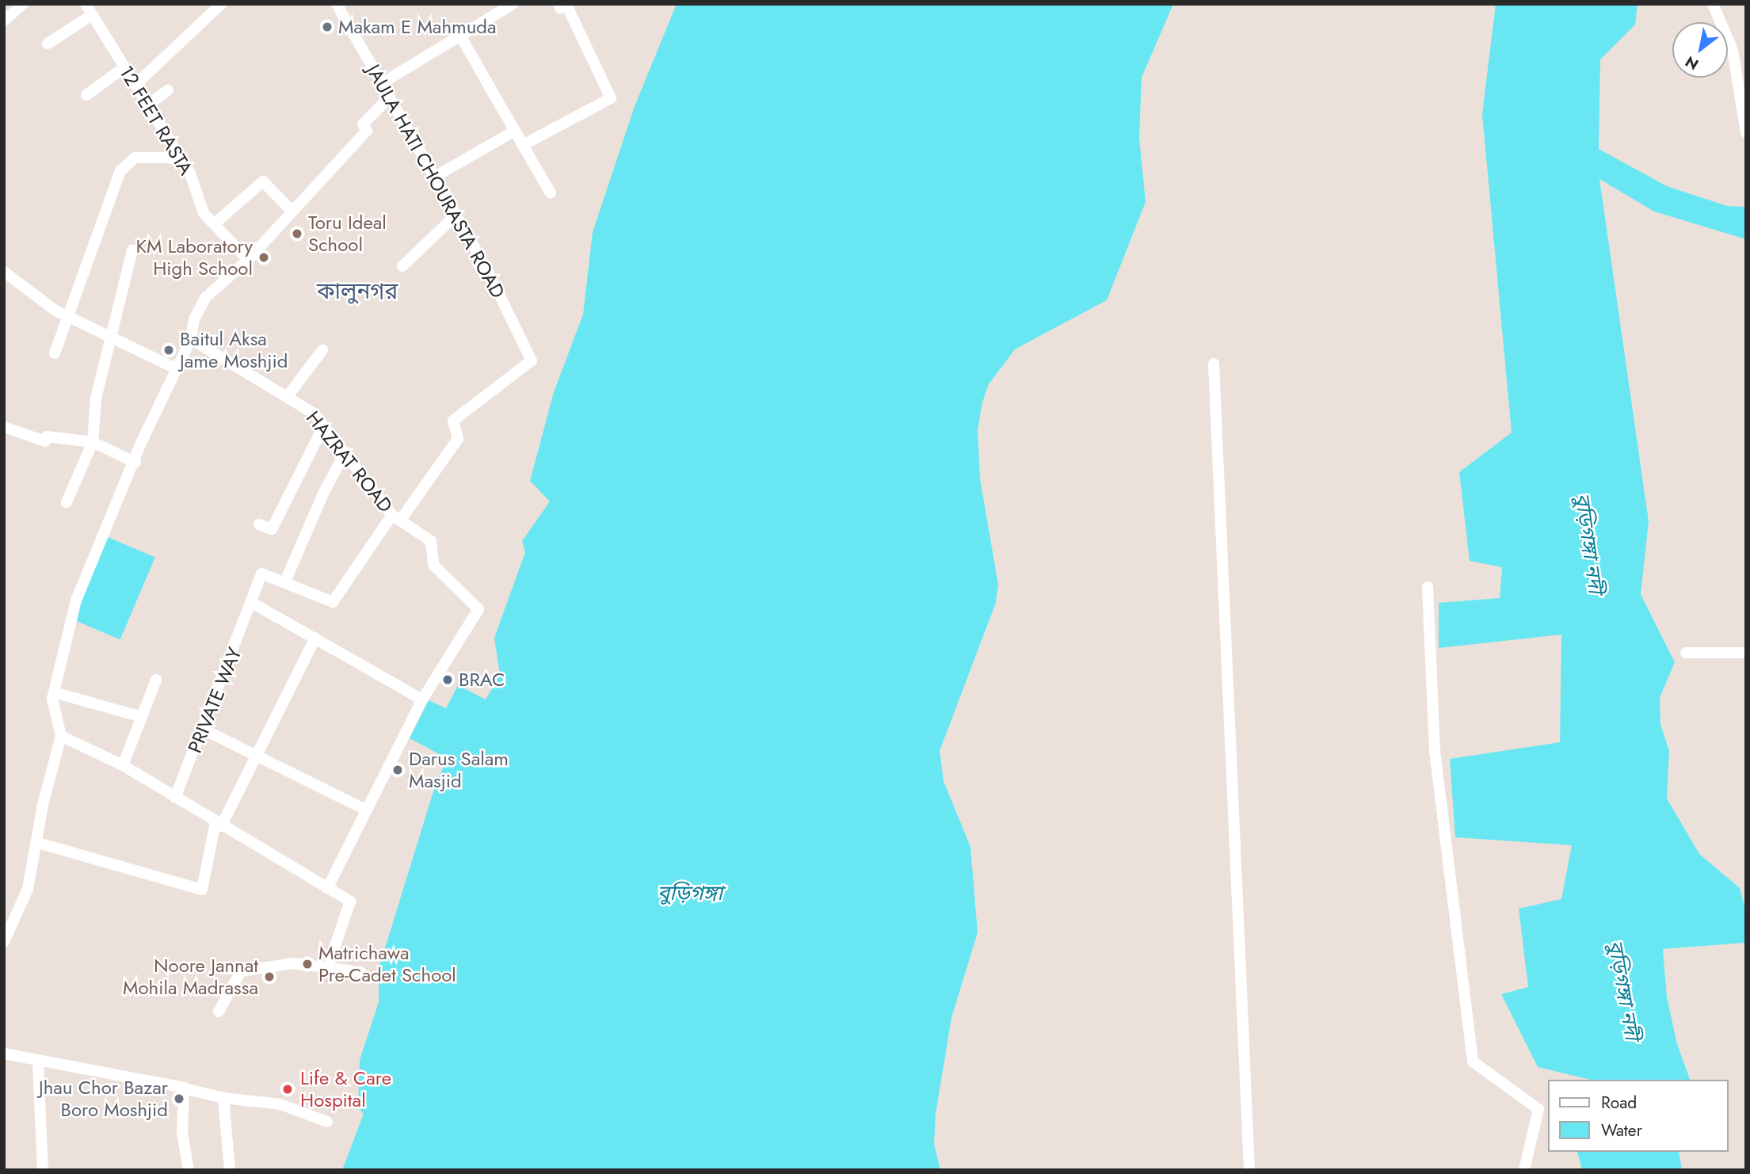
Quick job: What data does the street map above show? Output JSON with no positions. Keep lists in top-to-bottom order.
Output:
{
  "streets": {
    "street": [
      "12 FEET RASTA",
      "JAULA HATI CHOURASTA ROAD",
      "HAZRAT ROAD",
      "PRIVATE WAY"
    ]
  },
  "crossings": [
    ["JAULA HATI CHOURASTA ROAD", "HAZRAT ROAD"]
  ],
  "districts": ["কালুনগর"],
  "water": ["বুড়িগঙ্গা নদী", "বুড়িগঙ্গা"],
  "places": [
    "Makam E Mahmuda",
    "Toru Ideal School",
    "KM Laboratory High School",
    "Baitul Aksa Jame Moshjid",
    "BRAC",
    "Darus Salam Masjid",
    "Matrichawa Pre-Cadet School",
    "Noore Jannat Mohila Madrassa",
    "Life & Care Hospital",
    "Jhau Chor Bazar Boro Moshjid"
  ],
  "legend": ["Road", "Water"],
  "north": "bottom left"
}
